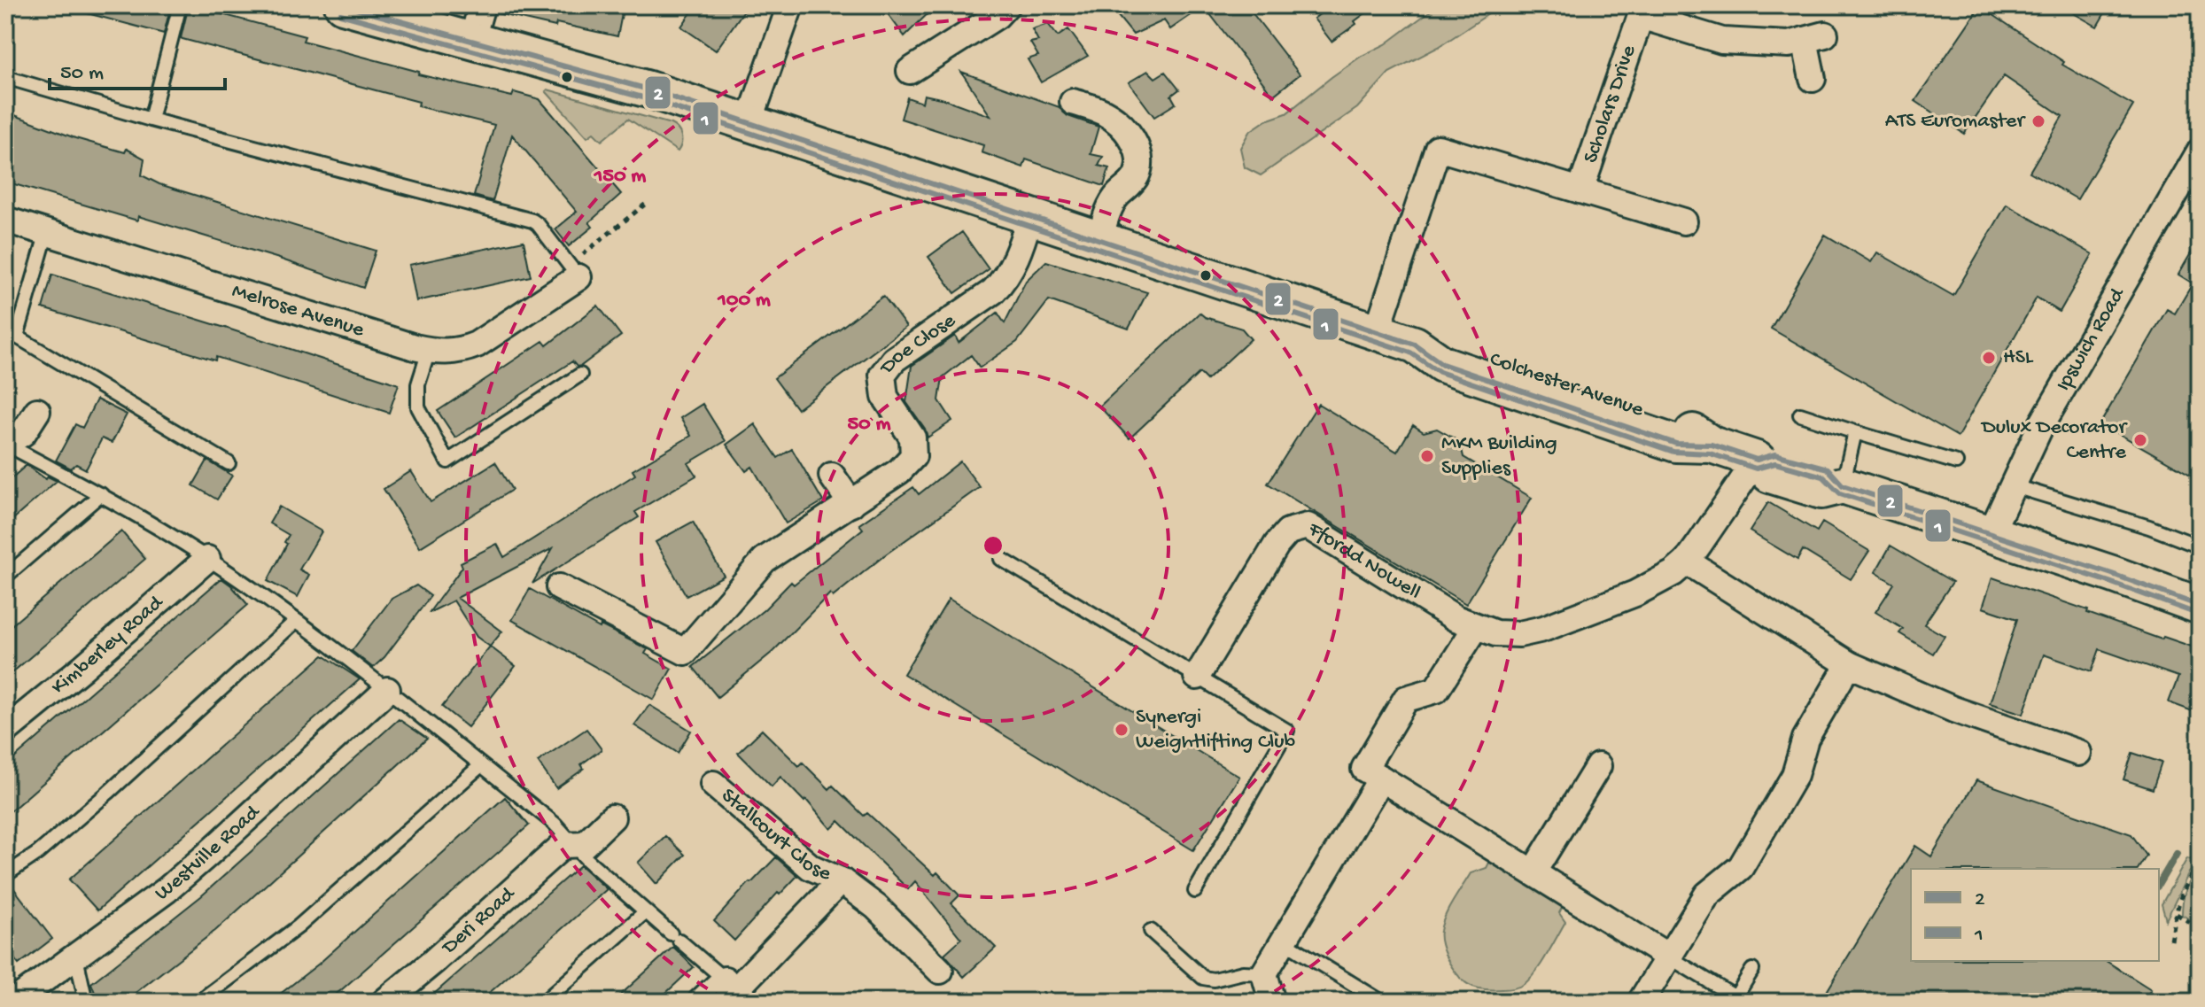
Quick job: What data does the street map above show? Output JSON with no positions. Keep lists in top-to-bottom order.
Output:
{
  "streets": {
    "street": [
      "Scholars Drive",
      "Melrose Avenue",
      "Ipswich Road",
      "Doe Close",
      "Colchester Avenue",
      "Ffordd Nowell",
      "Kimberley Road",
      "Stallcourt Close",
      "Westville Road",
      "Deri Road"
    ]
  },
  "crossings": [
    ["Scholars Drive", "Colchester Avenue"],
    ["Ipswich Road", "Colchester Avenue"],
    ["Doe Close", "Colchester Avenue"],
    ["Colchester Avenue", "Ffordd Nowell"]
  ],
  "places": [
    "ATS Euromaster",
    "HSL",
    "Dulux Decorator Centre",
    "MKM Building Supplies",
    "Synergi Weightlifting Club"
  ],
  "lines": ["transit line 2", "transit line 1"],
  "legend": ["2", "1"],
  "scale_bar": "50 m",
  "rings": ["150 m", "100 m", "50 m"]
}
